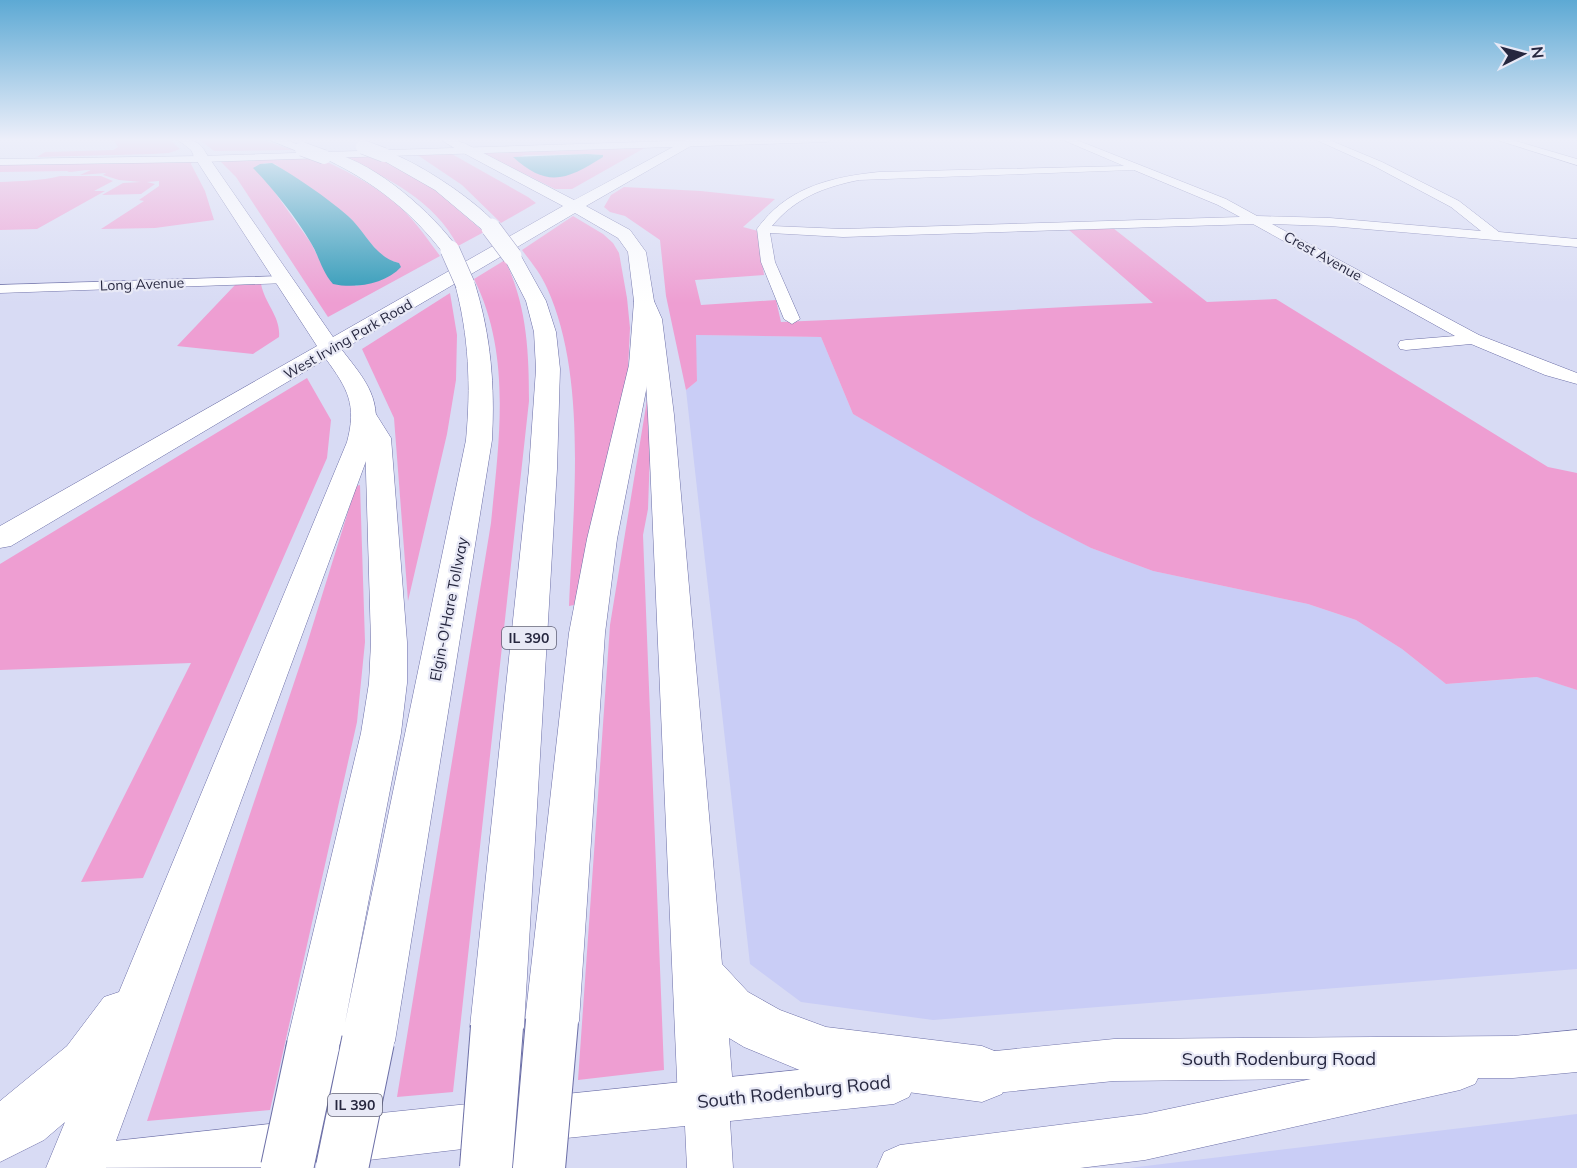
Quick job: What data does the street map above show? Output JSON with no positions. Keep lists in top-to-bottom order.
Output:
{
  "streets": {
    "main road": ["West Irving Park Road", "Elgin-O'Hare Tollway", "IL 390"],
    "street": ["Crest Avenue", "Long Avenue", "South Rodenburg Road"]
  },
  "north": "right"
}
